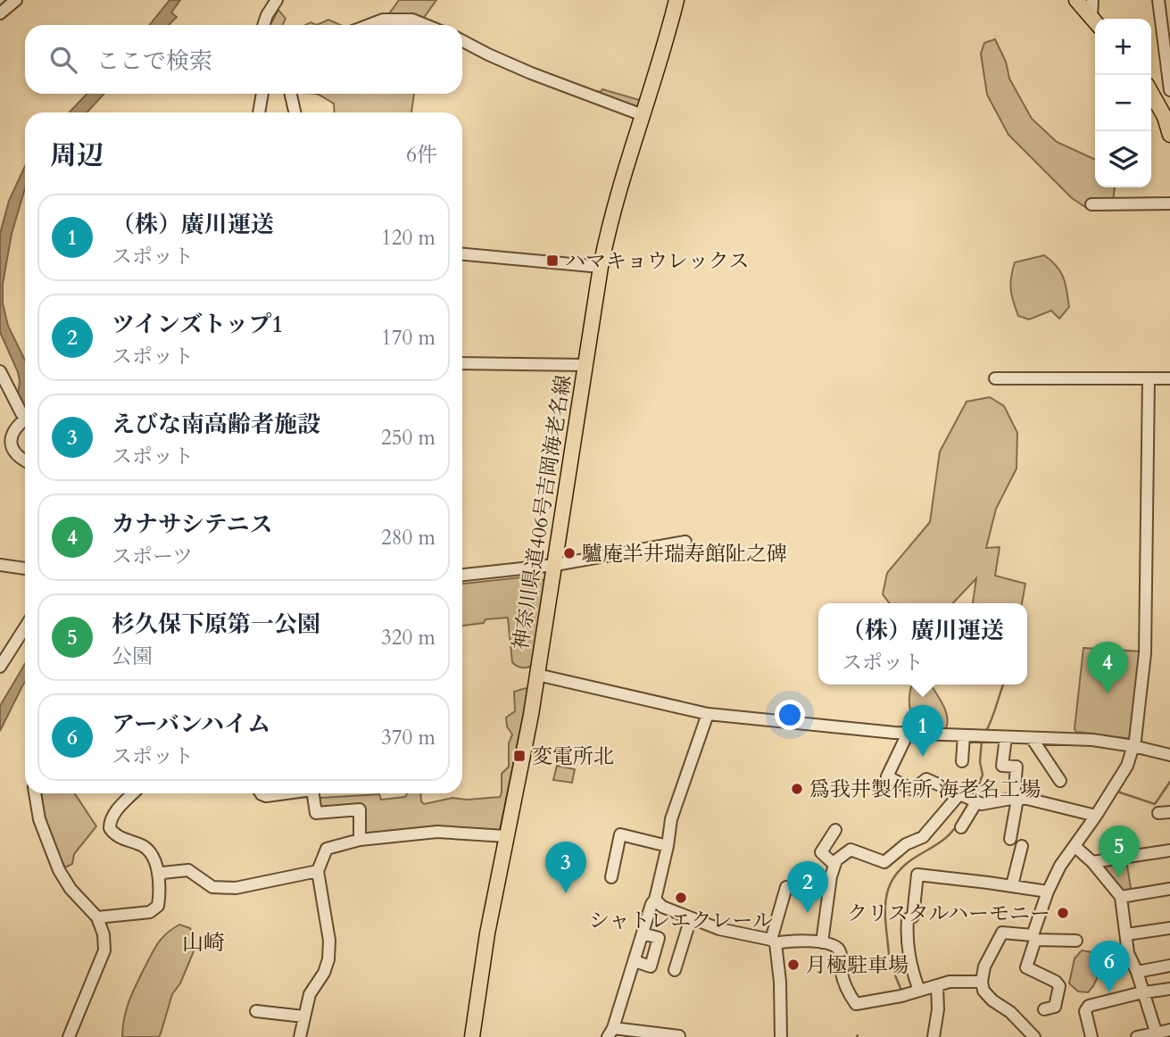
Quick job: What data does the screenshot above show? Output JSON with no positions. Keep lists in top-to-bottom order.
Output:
{
  "streets": {
    "main road": ["神奈川県道406号吉岡海老名線"]
  },
  "districts": ["山崎"],
  "places": {
    "transit": ["ハマキョウレックス", "変電所北"],
    "other": [
      "驢庵半井瑞寿館阯之碑",
      "爲我井製作所 海老名工場",
      "シャトレエクレール",
      "クリスタルハーモニー",
      "月極駐車場"
    ]
  },
  "page": {
    "map_buttons": ["+", "−"],
    "search": "ここで検索",
    "heading": ["周辺", "6件"],
    "list": [
      {
        "mark": "1",
        "name": "（株）廣川運送",
        "note": "スポット",
        "value": "120 m"
      },
      {
        "mark": "2",
        "name": "ツインズトップ1",
        "note": "スポット",
        "value": "170 m"
      },
      {
        "mark": "3",
        "name": "えびな南高齢者施設",
        "note": "スポット",
        "value": "250 m"
      },
      {
        "mark": "4",
        "name": "カナサシテニス",
        "note": "スポーツ",
        "value": "280 m"
      },
      {
        "mark": "5",
        "name": "杉久保下原第一公園",
        "note": "公園",
        "value": "320 m"
      },
      {
        "mark": "6",
        "name": "アーバンハイム",
        "note": "スポット",
        "value": "370 m"
      }
    ],
    "popup": ["（株）廣川運送", "スポット"],
    "pins": [
      "4",
      "1",
      "5",
      "3",
      "2",
      "6"
    ]
  }
}
